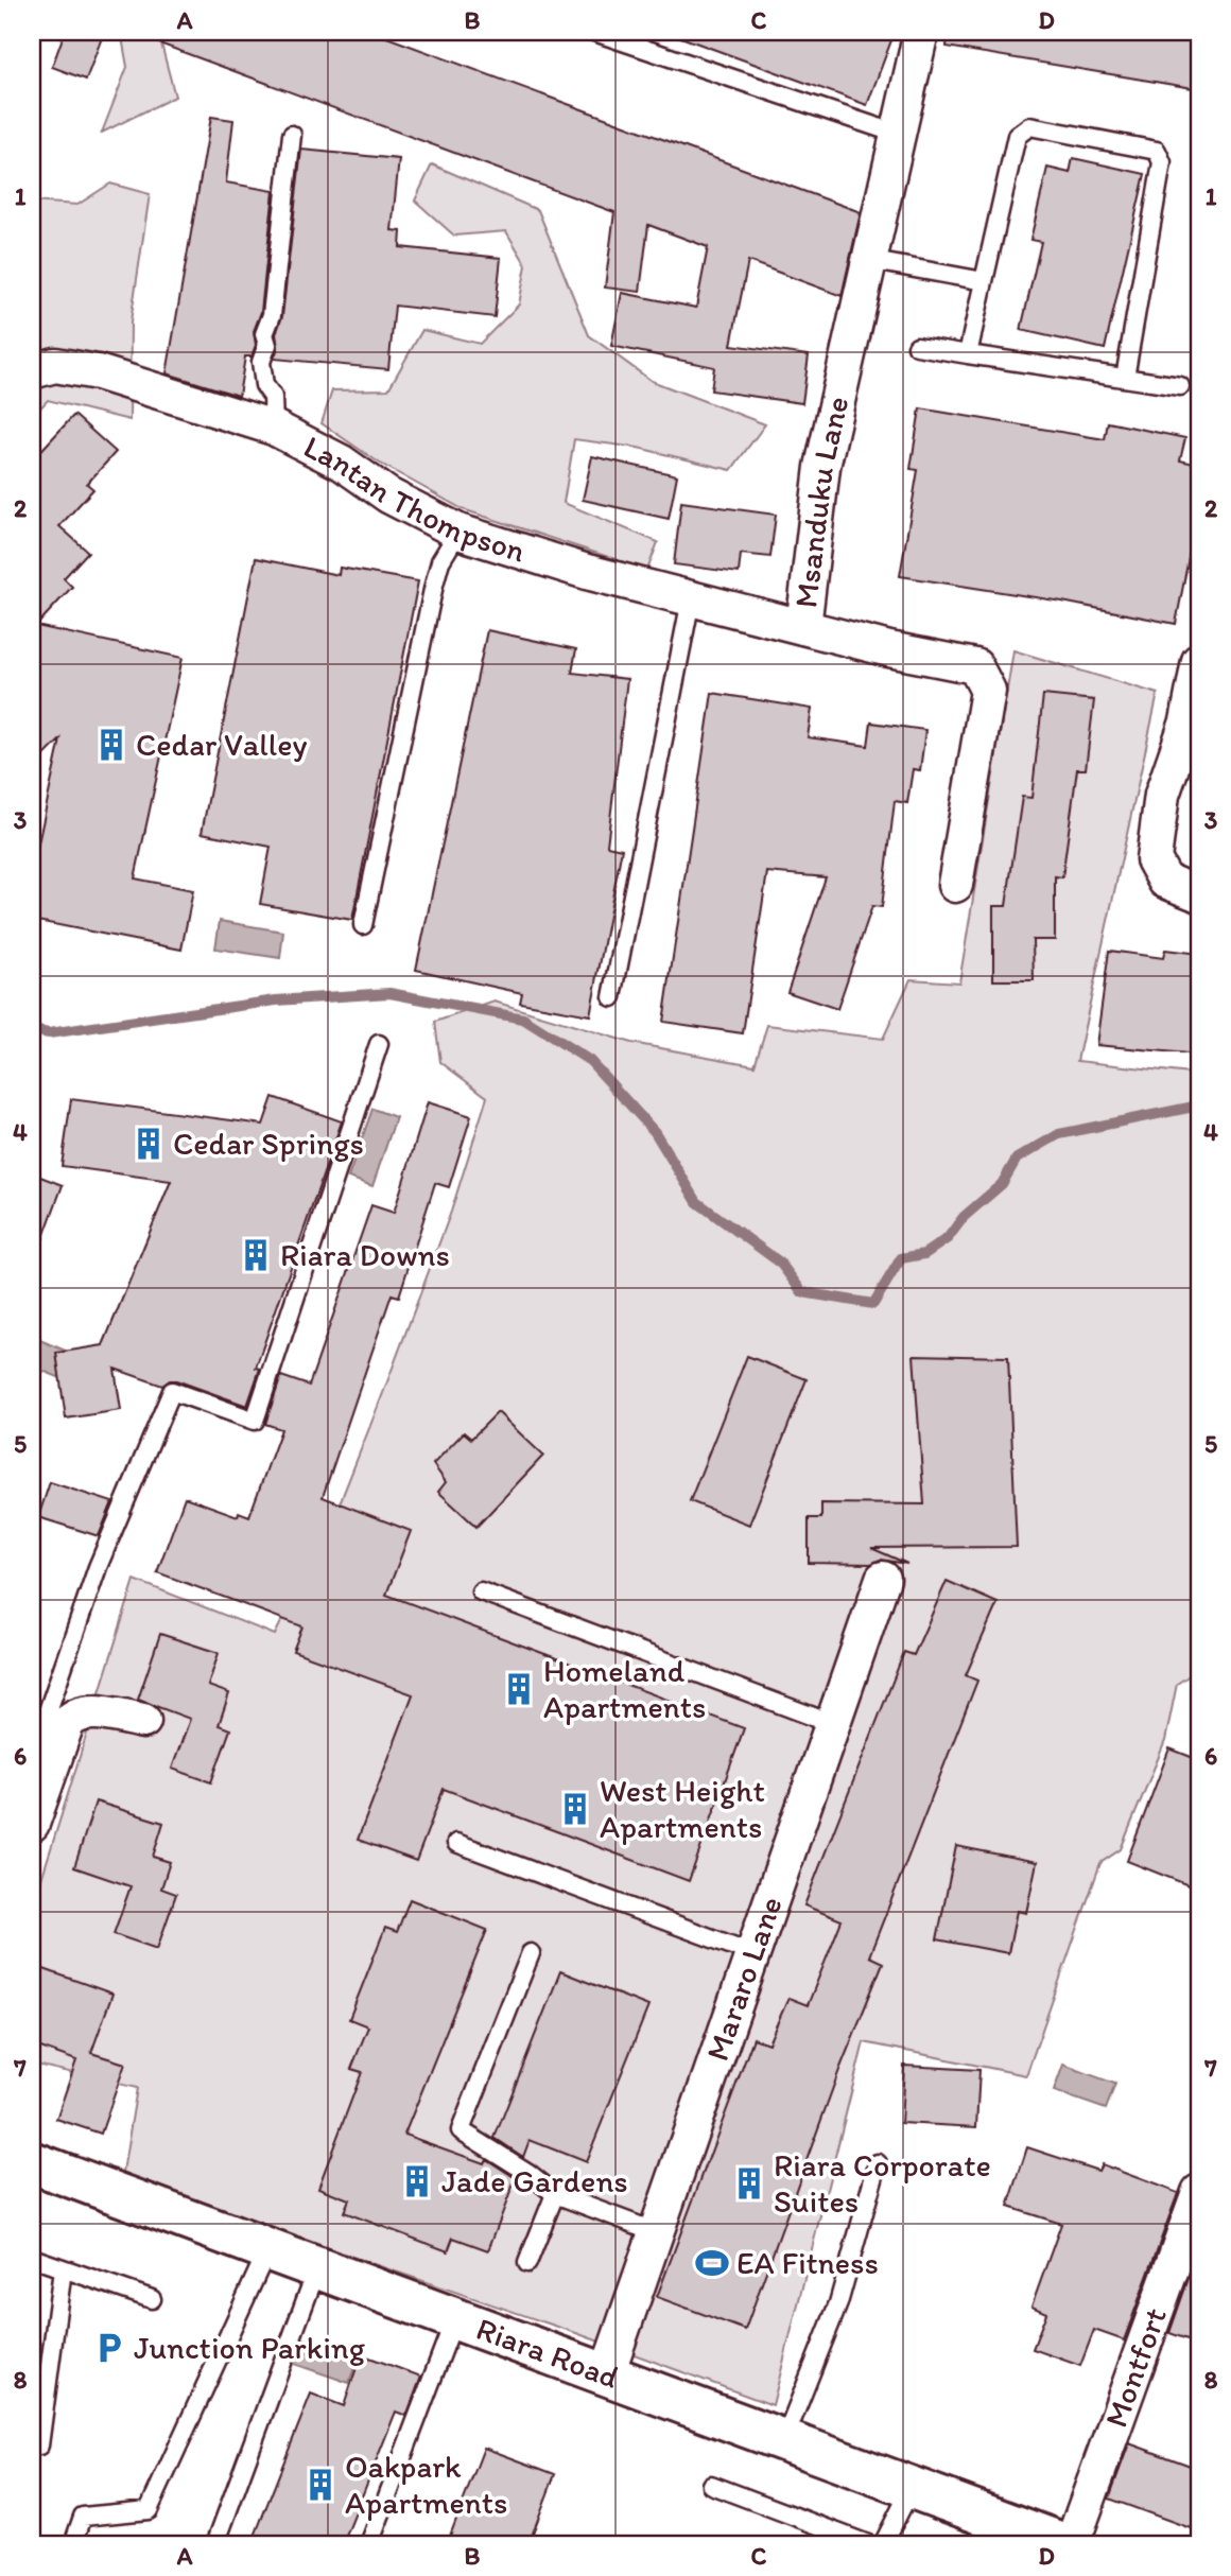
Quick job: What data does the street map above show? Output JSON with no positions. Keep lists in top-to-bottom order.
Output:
{
  "streets": {
    "street": [
      "Lantan Thompson",
      "Msanduku Lane",
      "Mararo Lane",
      "Riara Road",
      "Montfort"
    ]
  },
  "crossings": [
    ["Lantan Thompson", "Msanduku Lane"],
    ["Mararo Lane", "Riara Road"]
  ],
  "places": {
    "building": [
      "Cedar Valley",
      "Cedar Springs",
      "Riara Downs",
      "Homeland Apartments",
      "West Height Apartments",
      "Jade Gardens",
      "Riara Corporate Suites",
      "Oakpark Apartments"
    ],
    "sports": ["EA Fitness"],
    "parking": ["Junction Parking"]
  },
  "grid": {
    "columns": [
      "A",
      "B",
      "C",
      "D"
    ],
    "rows": [
      "1",
      "2",
      "3",
      "4",
      "5",
      "6",
      "7",
      "8"
    ]
  }
}
